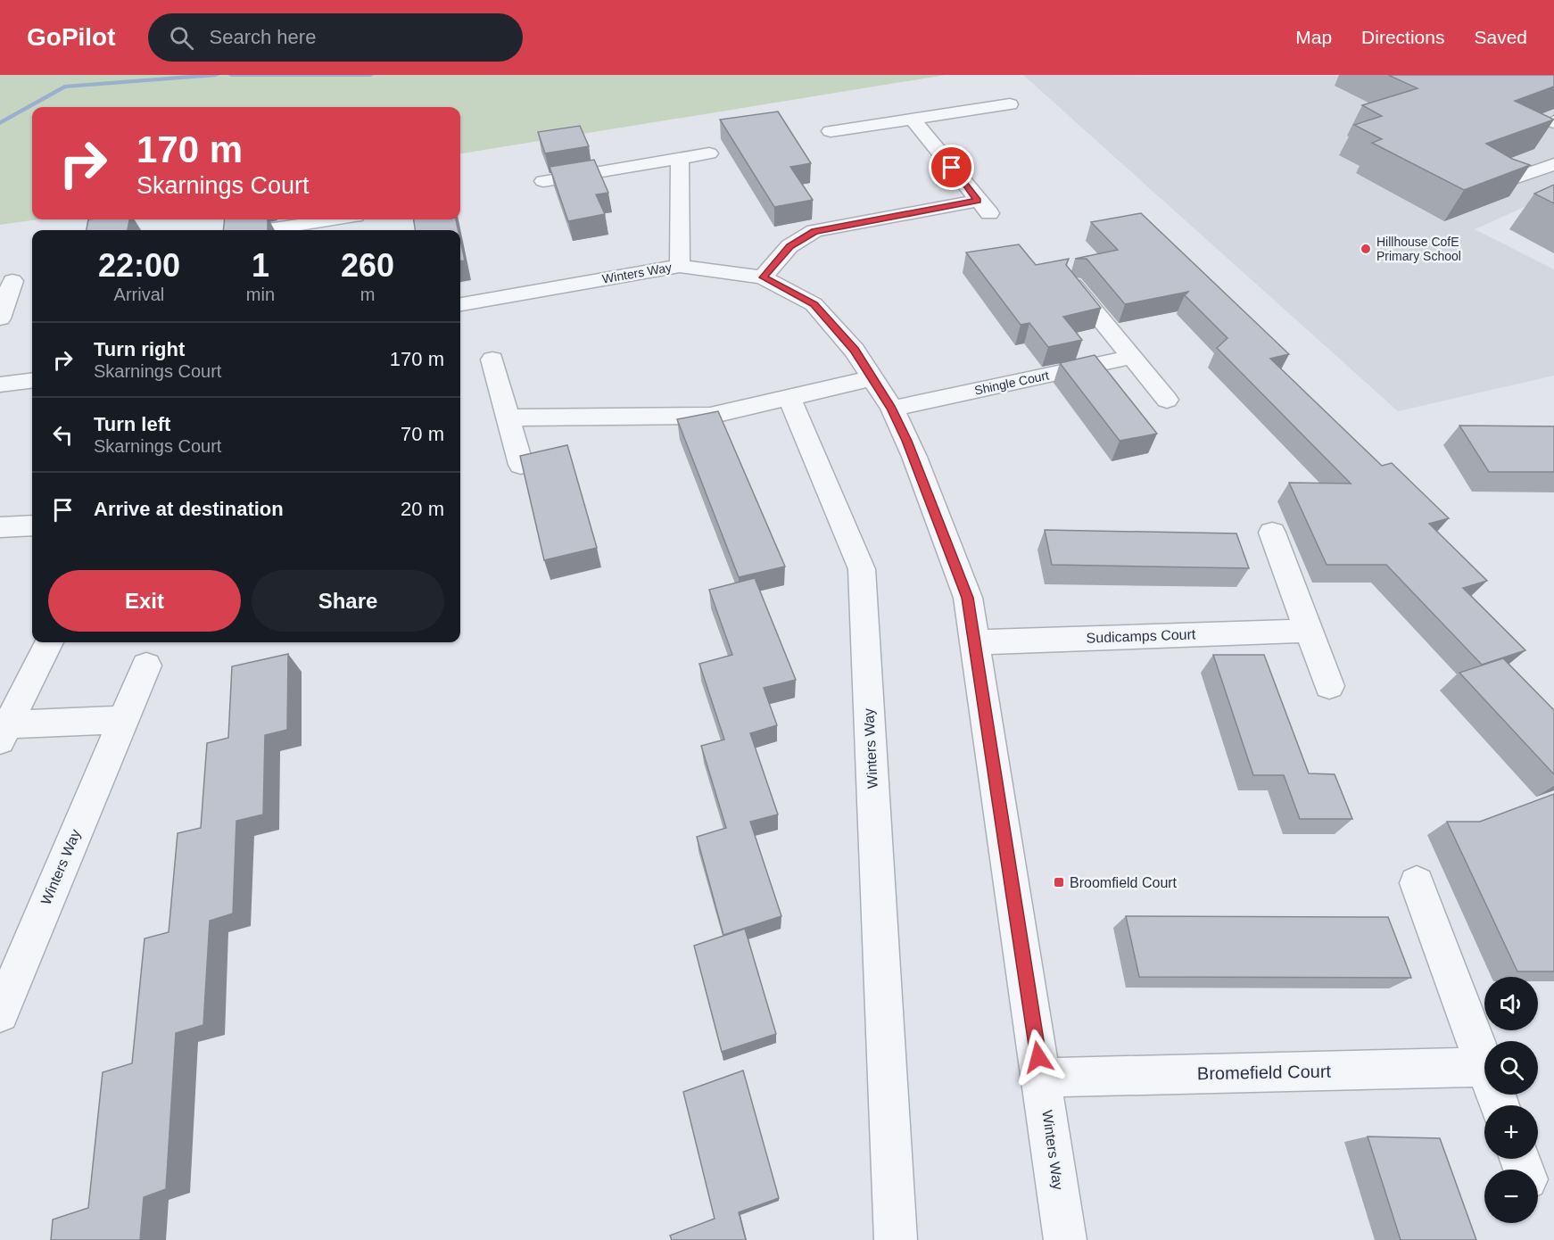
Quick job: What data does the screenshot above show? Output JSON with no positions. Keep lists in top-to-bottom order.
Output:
{
  "streets": {
    "street": [
      "Winters Way",
      "Shingle Court",
      "Sudicamps Court",
      "Bromefield Court"
    ]
  },
  "crossings": [
    ["Winters Way", "Shingle Court"],
    ["Winters Way", "Sudicamps Court"],
    ["Winters Way", "Bromefield Court"]
  ],
  "places": {
    "other": ["Hillhouse CofE Primary School"],
    "transit": ["Broomfield Court"]
  },
  "page": {
    "header": "GoPilot",
    "search": "Search here",
    "nav": ["Map", "Directions", "Saved"],
    "turn": ["170 m", "Skarnings Court"],
    "eta": [
      "22:00",
      "Arrival",
      "1",
      "min",
      "260",
      "m"
    ],
    "list": [
      {
        "name": "Turn right",
        "note": "Skarnings Court",
        "value": "170 m"
      },
      {
        "name": "Turn left",
        "note": "Skarnings Court",
        "value": "70 m"
      },
      {
        "name": "Arrive at destination",
        "value": "20 m"
      }
    ],
    "buttons": ["Exit", "Share"],
    "map_buttons": ["+", "−"]
  }
}
